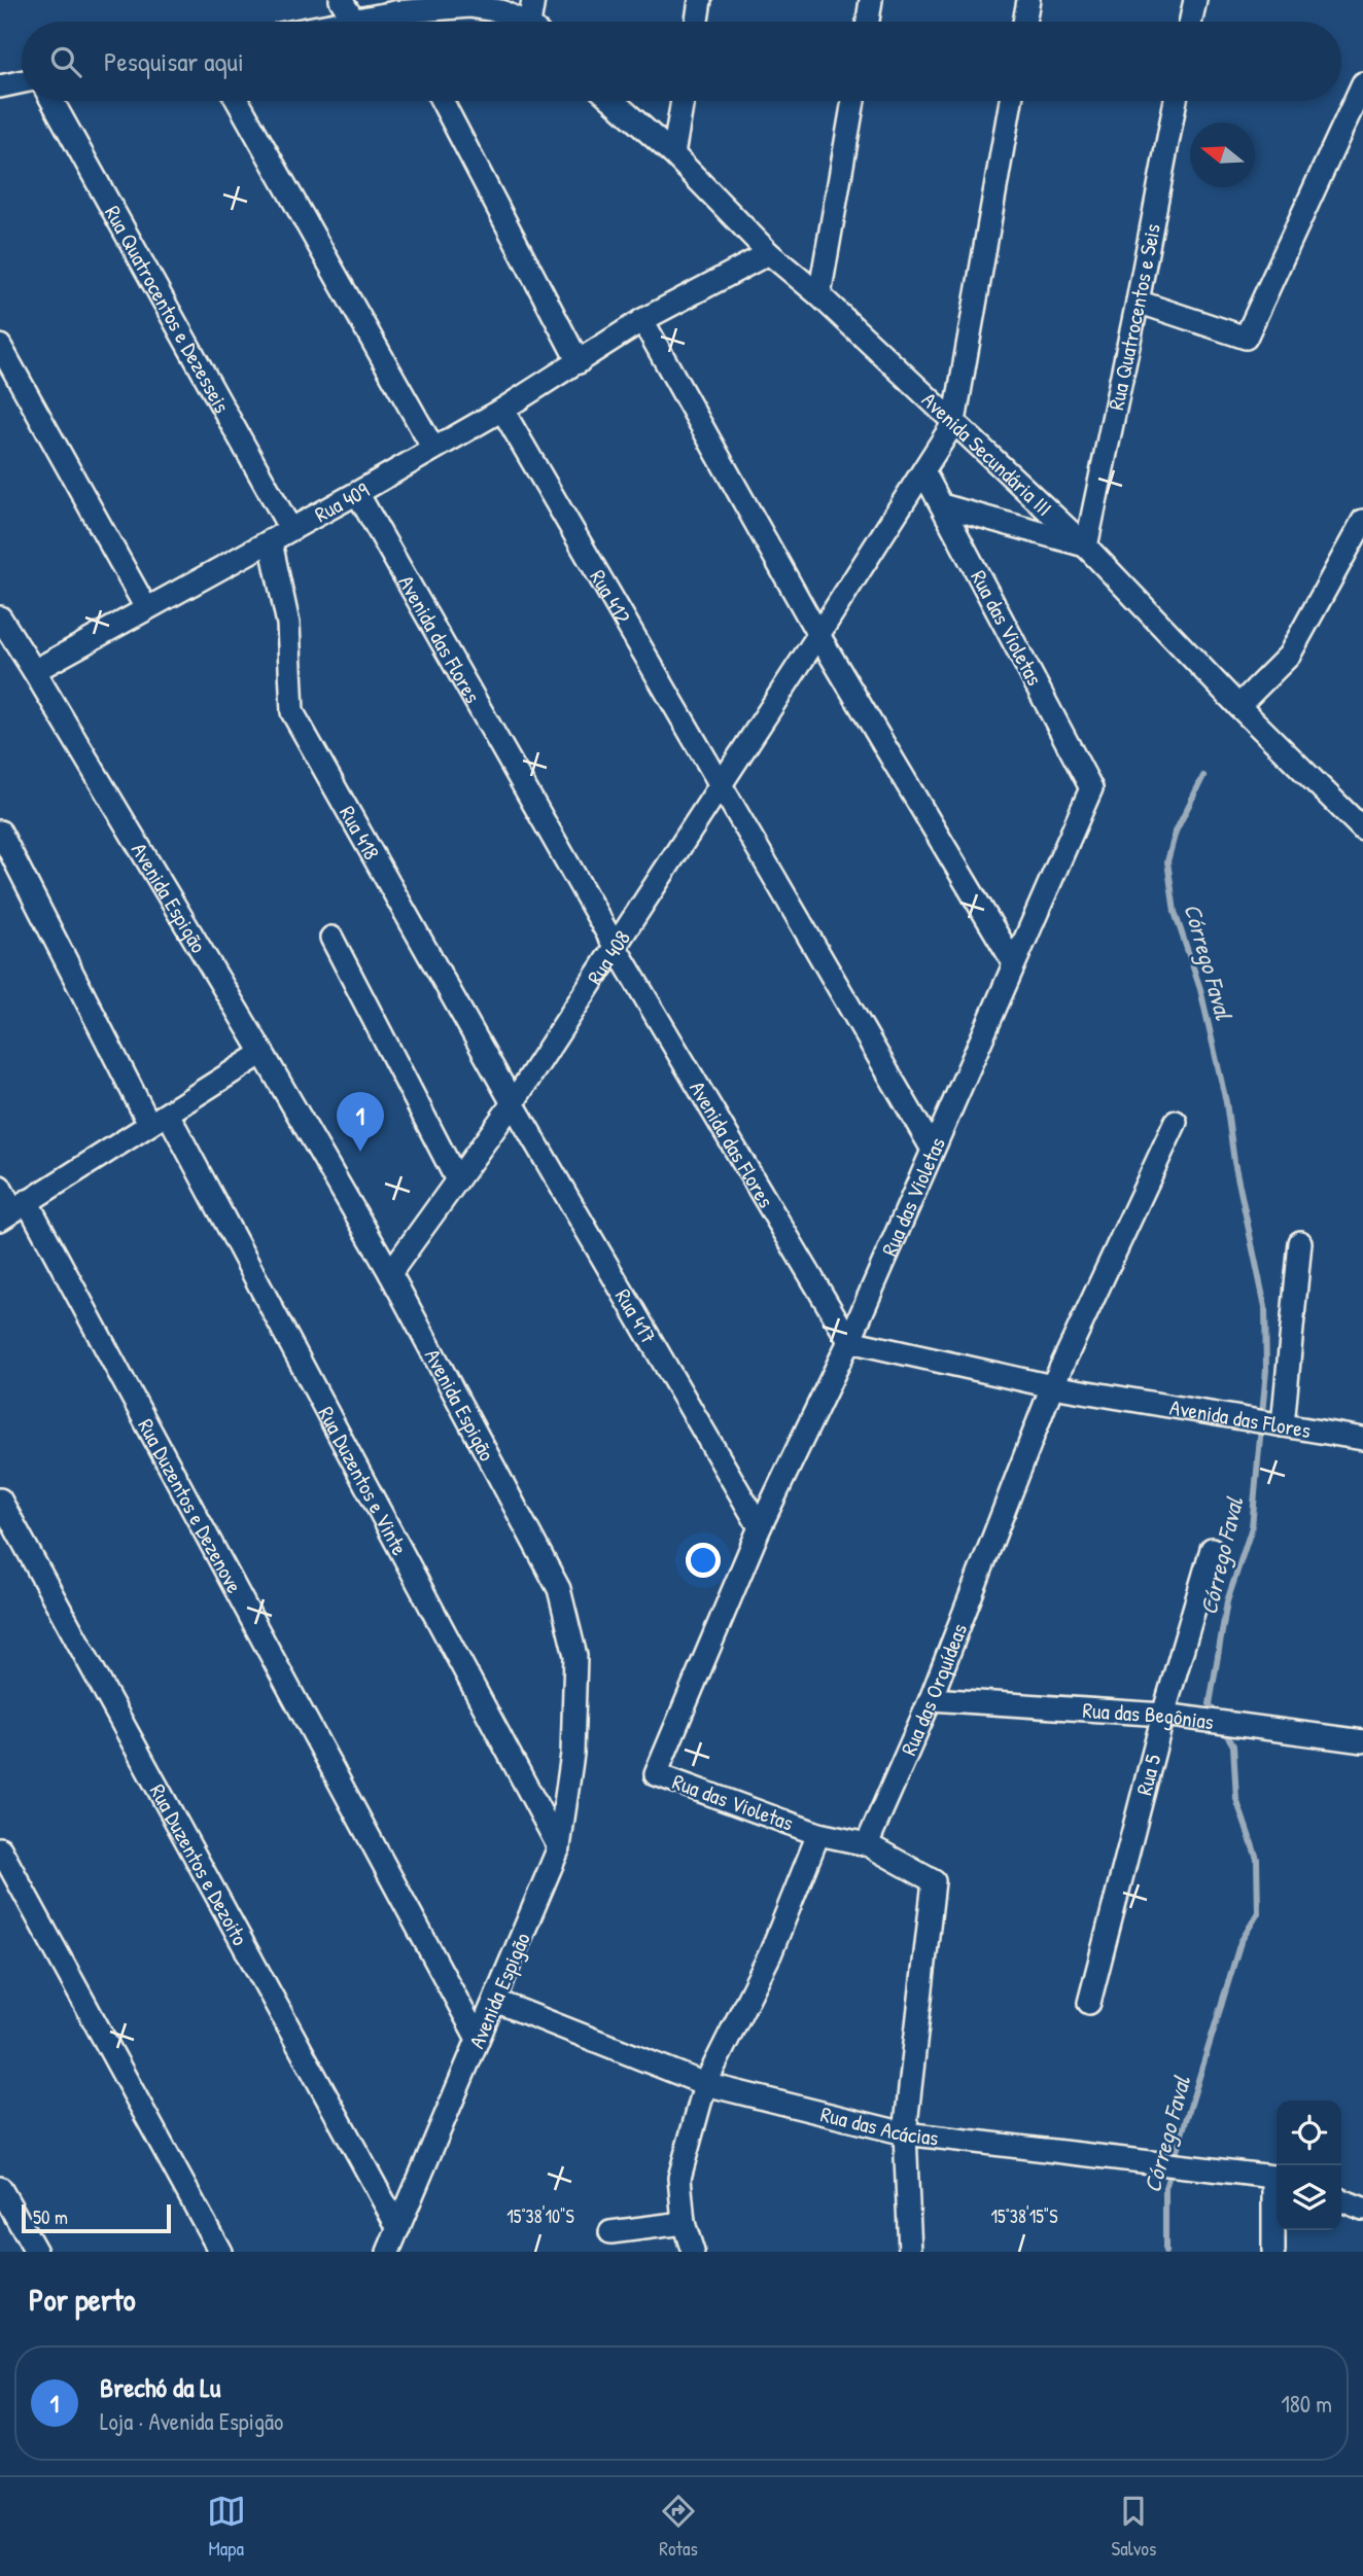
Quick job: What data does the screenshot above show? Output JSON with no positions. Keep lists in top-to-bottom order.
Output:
{
  "streets": {
    "street": [
      "Rua Quatrocentos e Dezesseis",
      "Rua Quatrocentos e Seis",
      "Avenida Secundária III",
      "Rua 409",
      "Rua 412",
      "Rua das Violetas",
      "Avenida das Flores",
      "Rua 418",
      "Avenida Espigão",
      "Rua 408",
      "Rua 417",
      "Rua Duzentos e Vinte",
      "Rua Duzentos e Dezenove",
      "Rua das Orquídeas",
      "Rua das Begônias",
      "Rua 5",
      "Rua Duzentos e Dezoito",
      "Rua das Acácias"
    ]
  },
  "crossings": [
    ["Rua Quatrocentos e Dezesseis", "Rua 409"],
    ["Rua Quatrocentos e Seis", "Avenida Secundária III"],
    ["Avenida Secundária III", "Rua 409"],
    ["Avenida Secundária III", "Rua 408"],
    ["Rua 409", "Rua 412"],
    ["Rua 409", "Avenida das Flores"],
    ["Rua 409", "Rua 418"],
    ["Rua 409", "Avenida Espigão"],
    ["Rua 412", "Rua das Violetas"],
    ["Rua 412", "Rua 408"],
    ["Rua das Violetas", "Avenida das Flores"],
    ["Rua das Violetas", "Rua 408"],
    ["Rua das Violetas", "Rua 417"],
    ["Rua das Violetas", "Rua das Orquídeas"],
    ["Rua das Violetas", "Rua das Acácias"],
    ["Avenida das Flores", "Rua 408"],
    ["Avenida das Flores", "Rua das Orquídeas"],
    ["Rua 418", "Rua 408"],
    ["Rua 418", "Rua 417"],
    ["Avenida Espigão", "Rua 408"],
    ["Avenida Espigão", "Rua Duzentos e Vinte"],
    ["Avenida Espigão", "Rua Duzentos e Dezenove"],
    ["Avenida Espigão", "Rua Duzentos e Dezoito"],
    ["Avenida Espigão", "Rua das Acácias"],
    ["Rua 408", "Rua 417"],
    ["Rua das Orquídeas", "Rua das Begônias"],
    ["Rua das Begônias", "Rua 5"]
  ],
  "water": ["Córrego Faval"],
  "scale_bar": "50 m",
  "north": "left",
  "page": {
    "search": "Pesquisar aqui",
    "pins": "1",
    "scale": "50 m",
    "heading": "Por perto",
    "list": [
      {
        "mark": "1",
        "name": "Brechó da Lu",
        "note": "Loja · Avenida Espigão",
        "value": "180 m"
      }
    ],
    "nav": ["Mapa", "Rotas", "Salvos"]
  },
  "coordinates": ["15°38'10\"S", "15°38'15\"S"]
}
